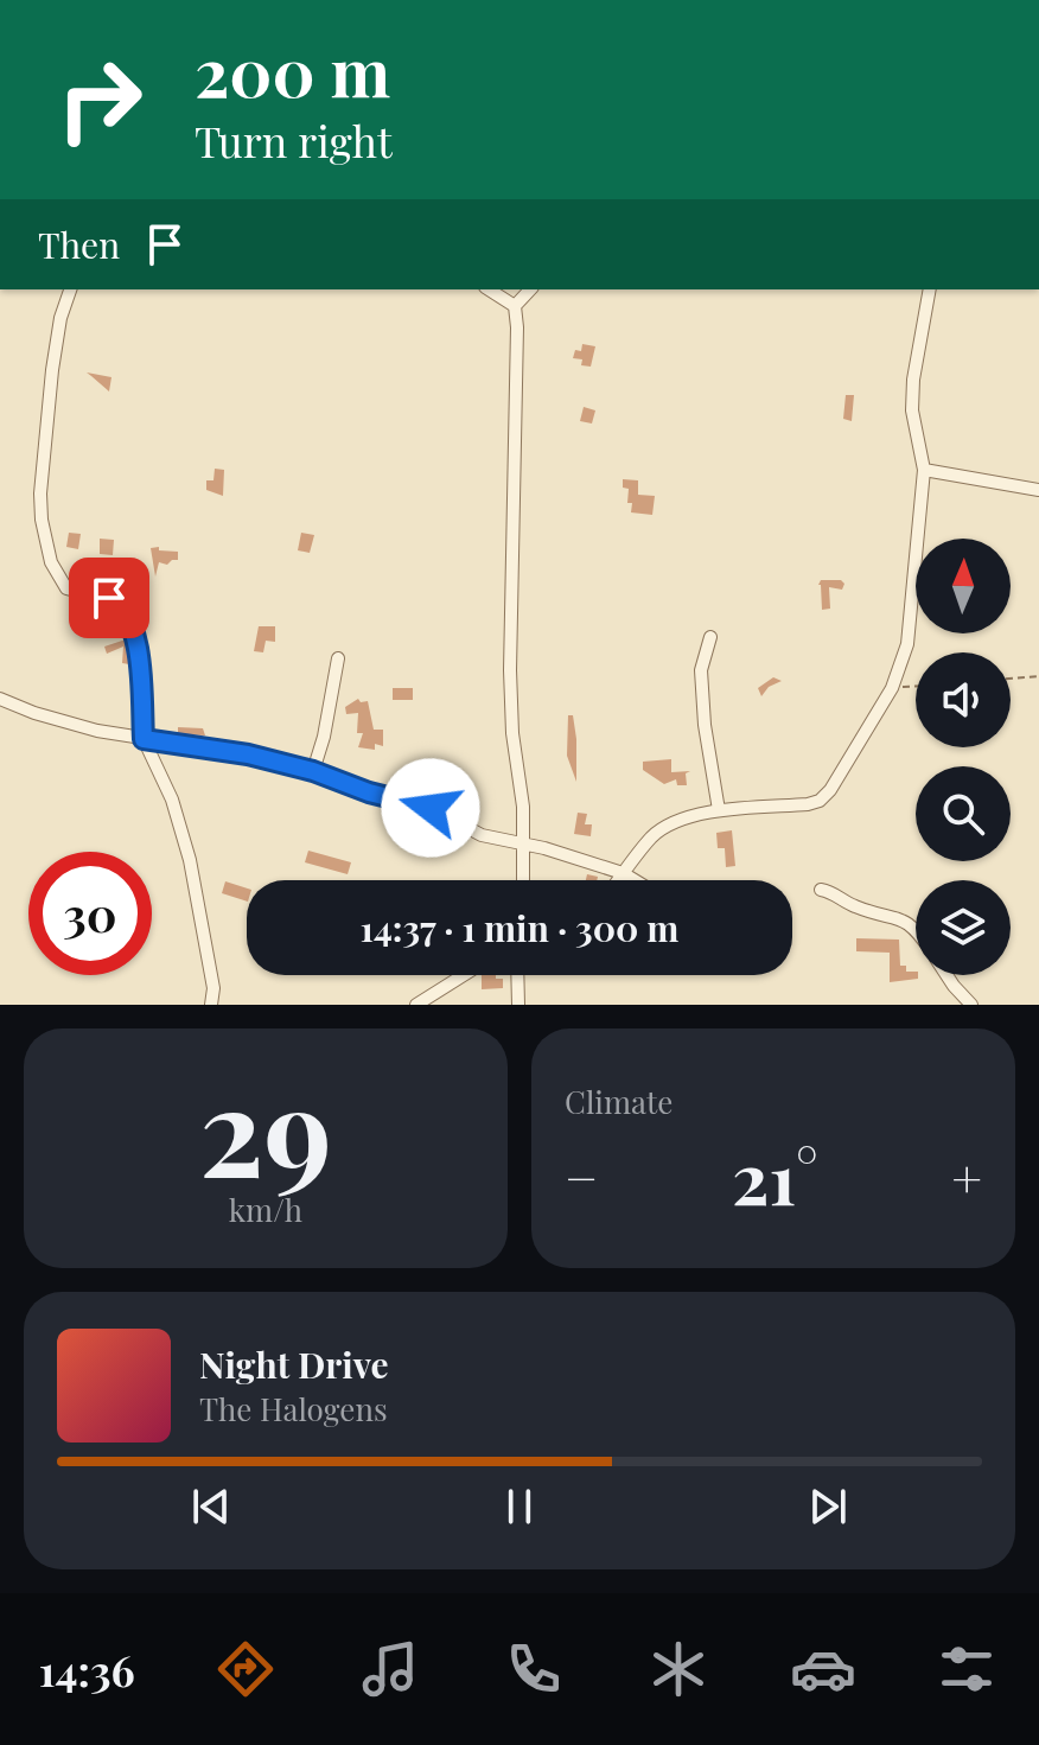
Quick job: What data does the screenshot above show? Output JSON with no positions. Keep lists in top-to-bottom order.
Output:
{
  "north": "top",
  "page": {
    "turn": ["200 m", "Turn right"],
    "then": "Then",
    "limit": "30",
    "trip": "14:37 · 1 min · 300 m",
    "tile": [
      ["29", "km/h"],
      "Climate"
    ],
    "heat": ["−", "21°", "+"],
    "song": ["Night Drive", "The Halogens"],
    "tabs": "14:36"
  }
}
